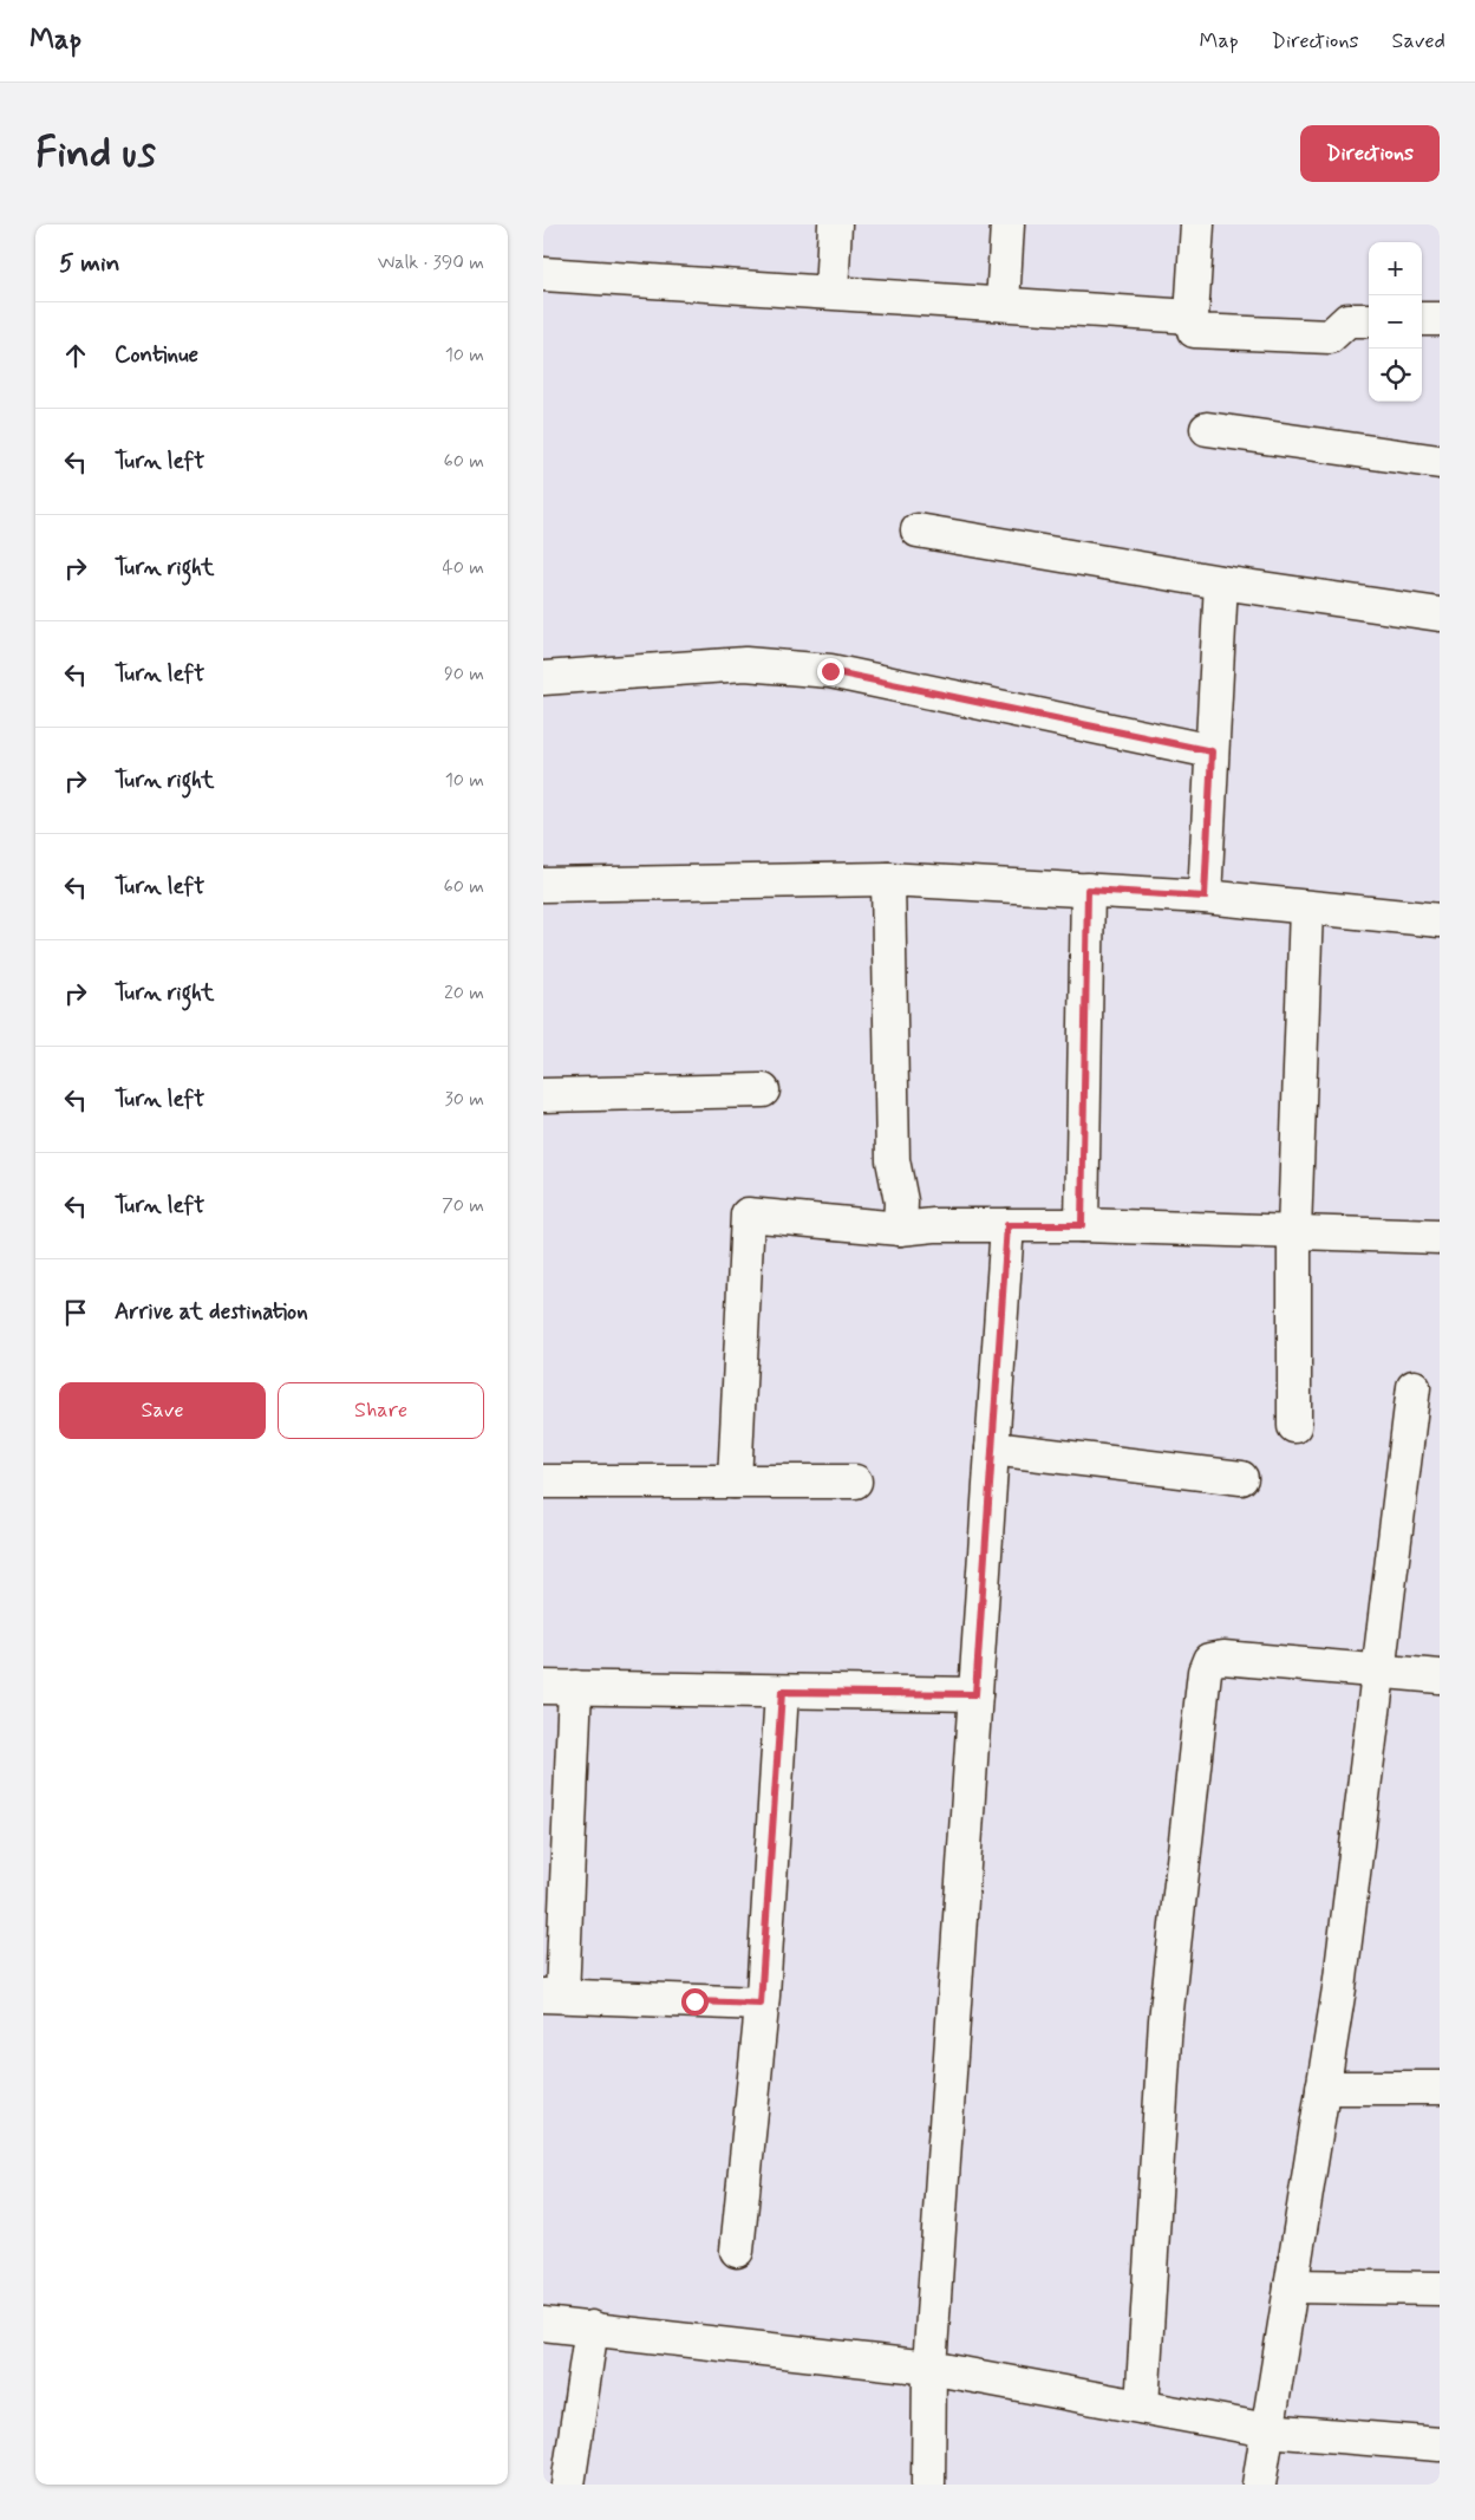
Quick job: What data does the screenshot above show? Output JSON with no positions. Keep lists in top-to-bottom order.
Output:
{
  "page": {
    "header": "Map",
    "nav": ["Map", "Directions", "Saved"],
    "buttons": [
      "Directions",
      ["Save", "Share"]
    ],
    "title": "Find us",
    "heading": ["5 min", "Walk · 390 m"],
    "map_buttons": ["+", "−"],
    "list": [
      ["Continue", "10 m"],
      ["Turn left", "60 m"],
      ["Turn right", "40 m"],
      ["Turn left", "90 m"],
      ["Turn right", "10 m"],
      ["Turn left", "60 m"],
      ["Turn right", "20 m"],
      ["Turn left", "30 m"],
      ["Turn left", "70 m"],
      "Arrive at destination"
    ]
  }
}
